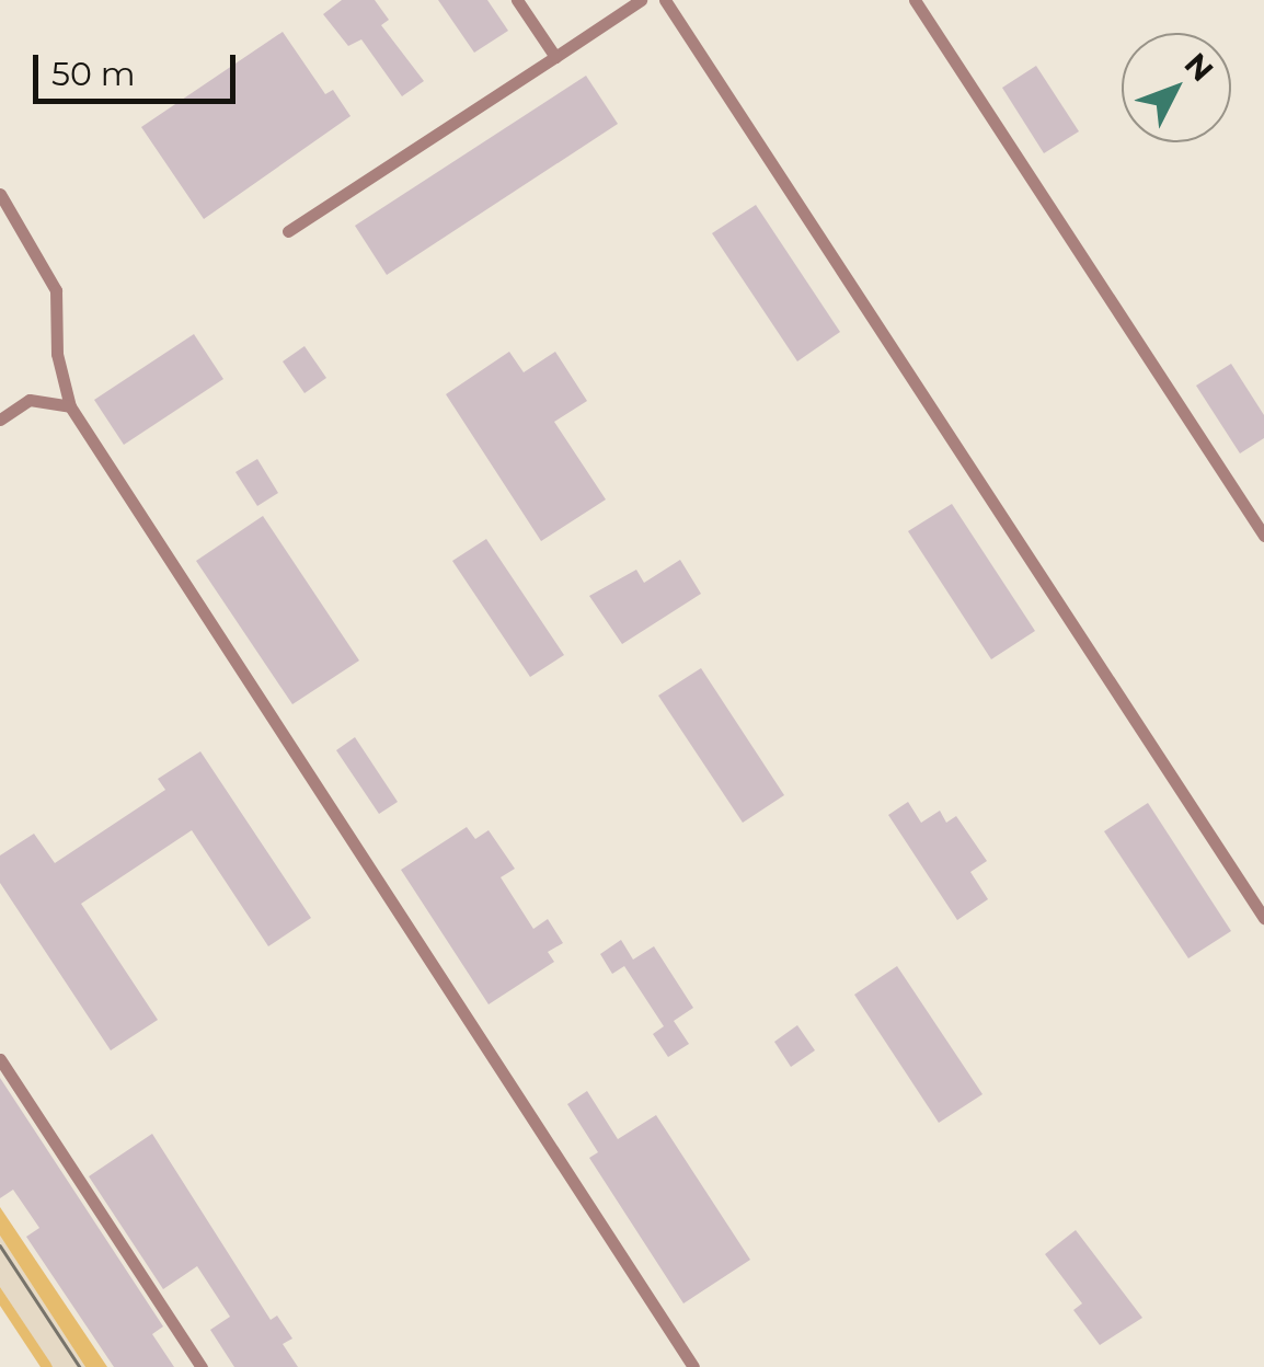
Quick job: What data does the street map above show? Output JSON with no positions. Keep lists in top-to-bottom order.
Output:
{
  "scale_bar": "50 m",
  "north": "top right"
}
